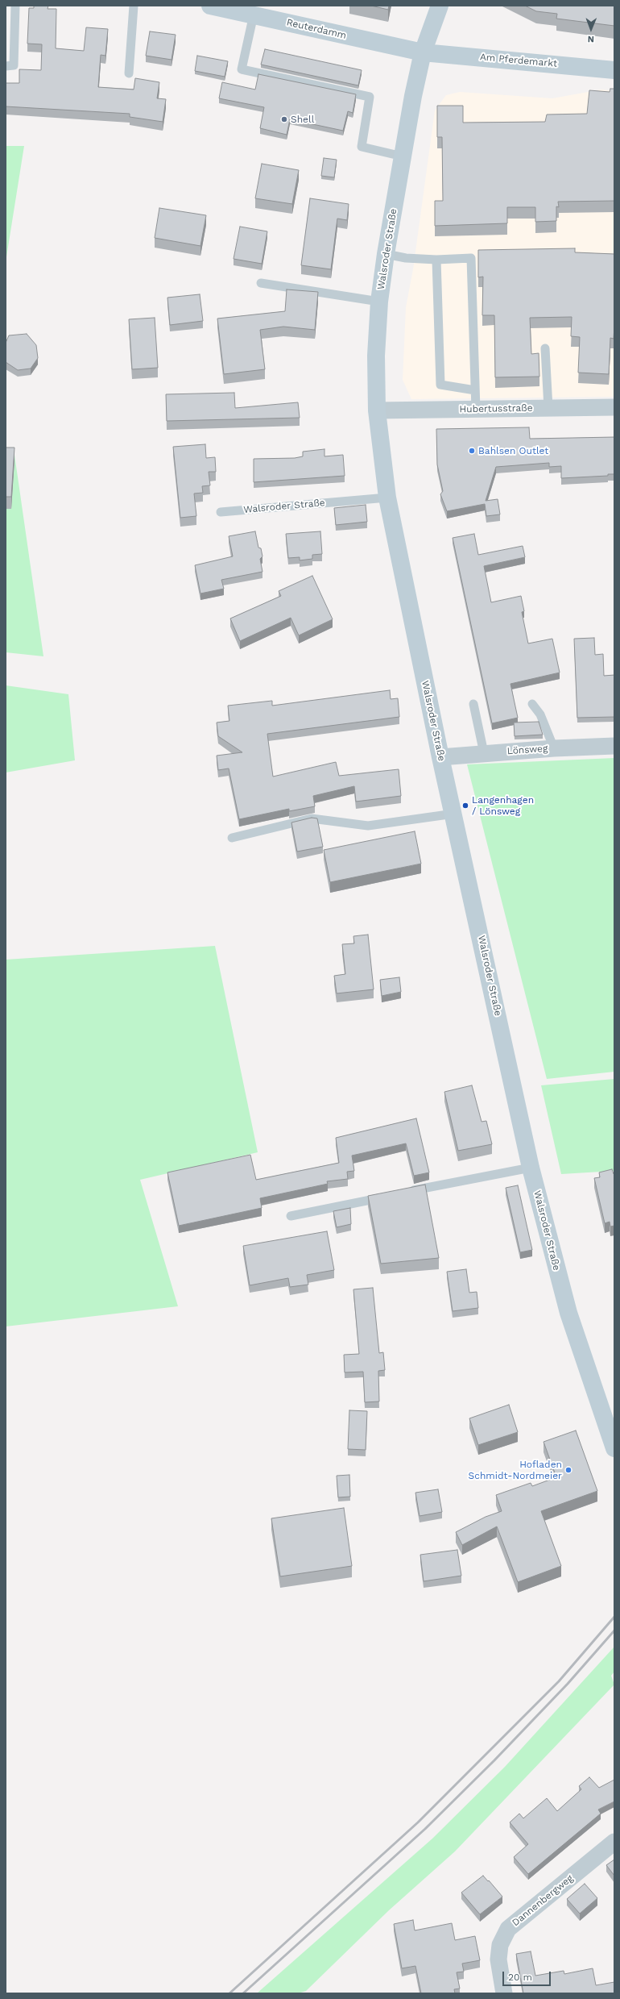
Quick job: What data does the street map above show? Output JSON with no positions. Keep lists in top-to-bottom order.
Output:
{
  "streets": {
    "street": [
      "Reuterdamm",
      "Am Pferdemarkt",
      "Walsroder Straße",
      "Hubertusstraße",
      "Lönsweg",
      "Dannenbergweg"
    ]
  },
  "crossings": [
    ["Reuterdamm", "Am Pferdemarkt"],
    ["Reuterdamm", "Walsroder Straße"],
    ["Am Pferdemarkt", "Walsroder Straße"],
    ["Walsroder Straße", "Hubertusstraße"],
    ["Walsroder Straße", "Lönsweg"]
  ],
  "places": [
    "Shell",
    "Bahlsen Outlet",
    "Langenhagen / Lönsweg",
    "Hofladen Schmidt-Nordmeier"
  ],
  "scale_bar": "20 m",
  "north": "bottom"
}
